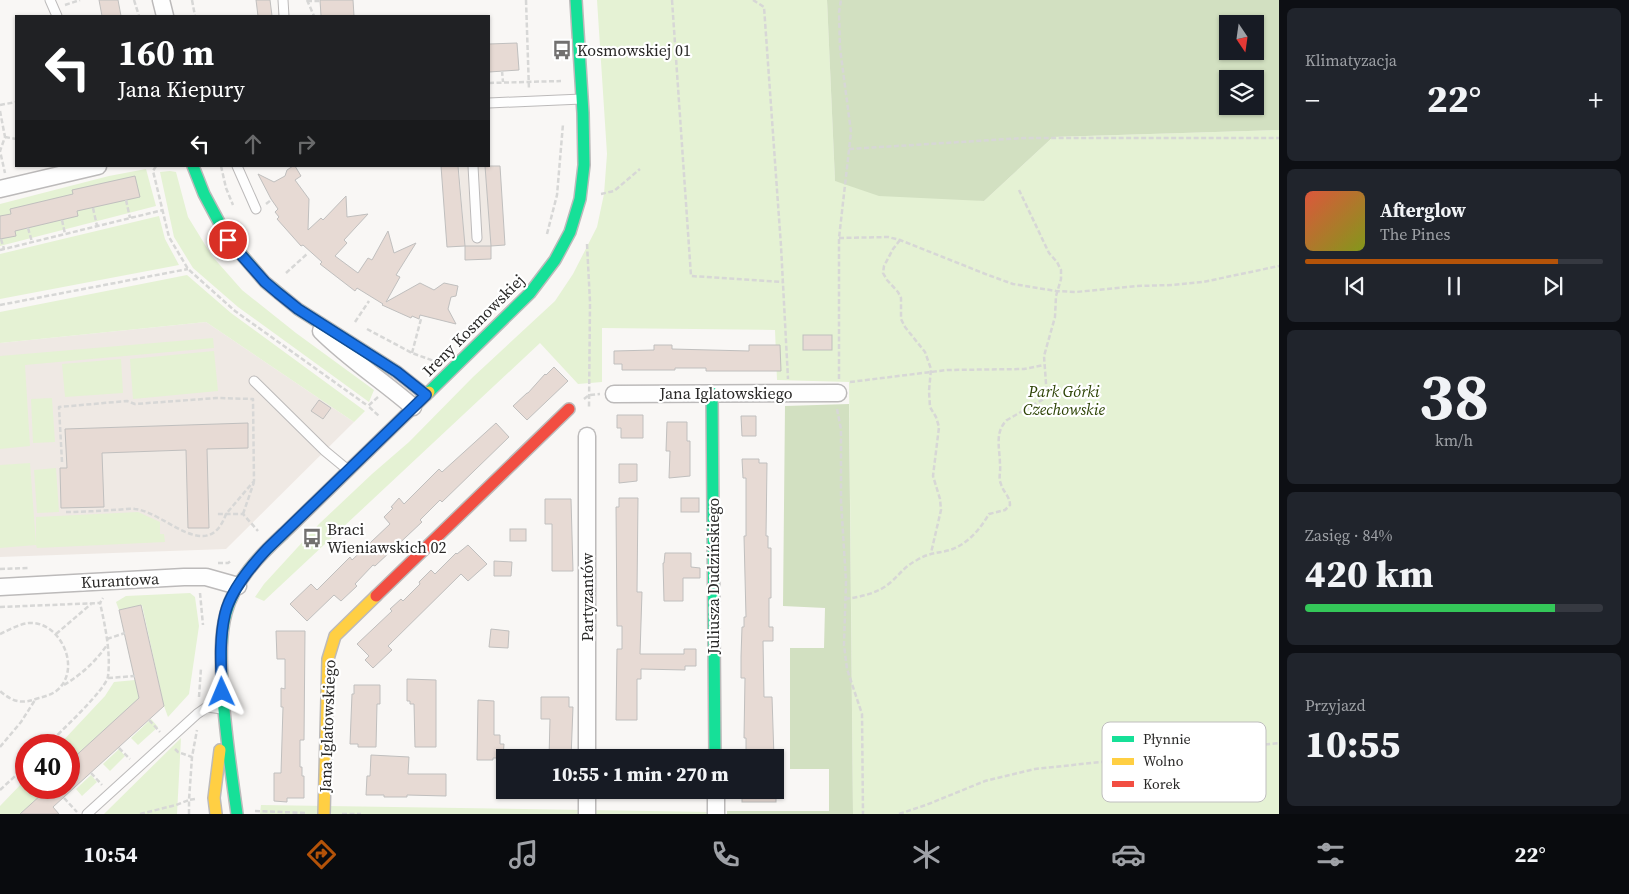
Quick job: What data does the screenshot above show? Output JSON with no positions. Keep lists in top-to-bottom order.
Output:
{
  "streets": {
    "street": [
      "Ireny Kosmowskiej",
      "Jana Iglatowskiego",
      "Juliusza Dudzińskiego",
      "Kurantowa",
      "Partyzantów"
    ]
  },
  "crossings": [
    ["Ireny Kosmowskiej", "Kurantowa"],
    ["Jana Iglatowskiego", "Juliusza Dudzińskiego"]
  ],
  "parks": ["Park Górki Czechowskie"],
  "places": {
    "bus stop": ["Kosmowskiej 01", "Braci Wieniawskich 02"]
  },
  "legend": ["Płynnie", "Wolno", "Korek"],
  "north": "bottom",
  "page": {
    "tile": [
      "Klimatyzacja",
      ["38", "km/h"],
      ["Zasięg · 84%", "420 km"],
      ["Przyjazd", "10:55"]
    ],
    "turn": ["160 m", "Jana Kiepury"],
    "heat": ["−", "22°", "+"],
    "song": ["Afterglow", "The Pines"],
    "limit": "40",
    "trip": "10:55 · 1 min · 270 m",
    "tabs": ["10:54", "22°"]
  }
}
